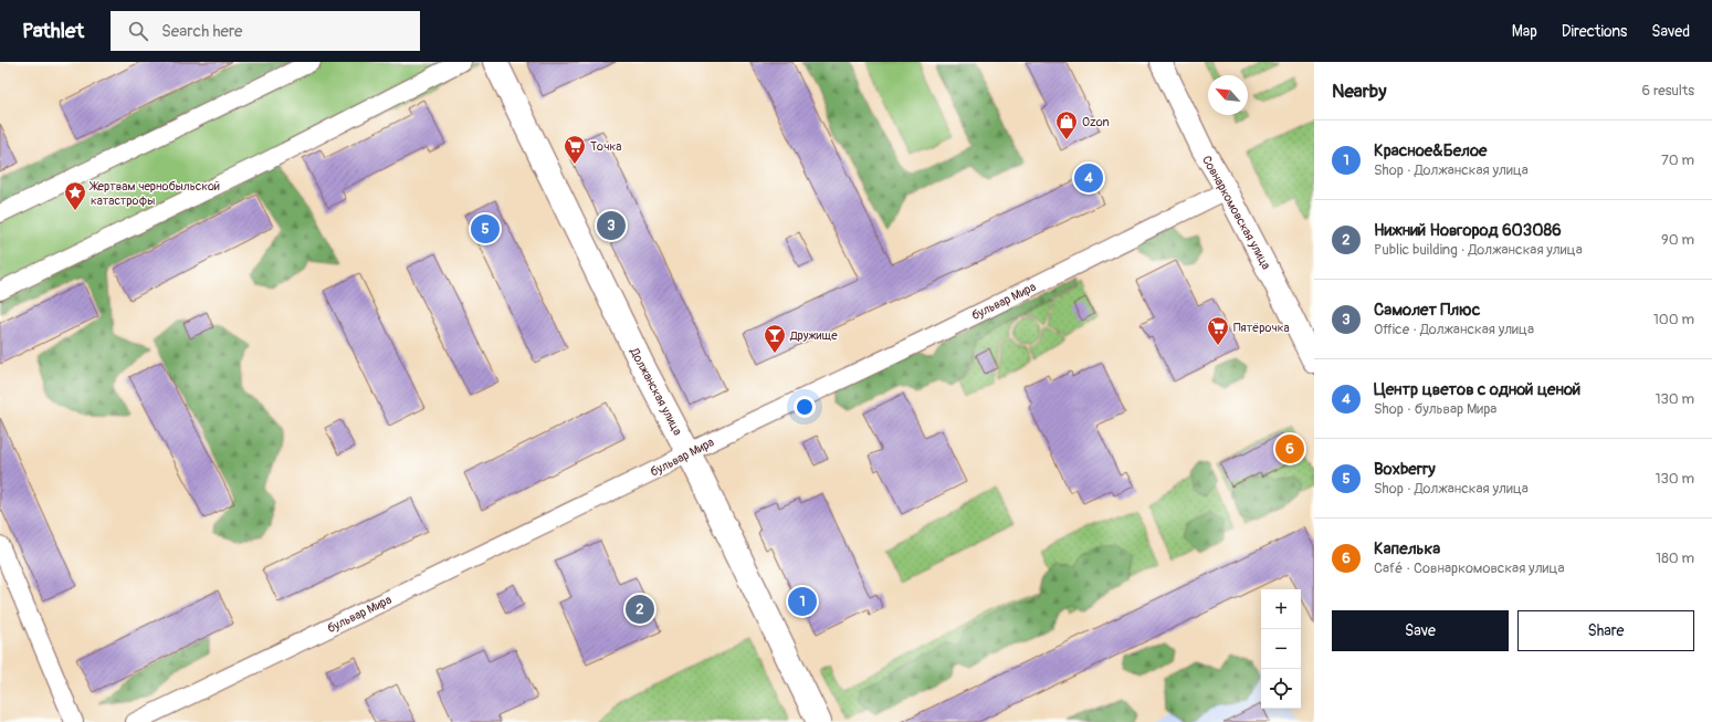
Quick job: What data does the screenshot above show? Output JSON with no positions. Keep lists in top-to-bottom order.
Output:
{
  "streets": {
    "main road": ["Должанская улица"],
    "street": ["Совнаркомовская улица", "бульвар Мира"]
  },
  "crossings": [
    ["Совнаркомовская улица", "бульвар Мира"],
    ["бульвар Мира", "Должанская улица"]
  ],
  "places": {
    "shop": ["Ozon"],
    "supermarket": ["Точка", "Пятёрочка"],
    "place": ["Жертвам чернобыльской катастрофы"],
    "bar": ["Дружище"]
  },
  "north": "top left",
  "page": {
    "header": "Pathlet",
    "search": "Search here",
    "nav": ["Map", "Directions", "Saved"],
    "heading": ["Nearby", "6 results"],
    "list": [
      {
        "mark": "1",
        "name": "Красное&Белое",
        "note": "Shop · Должанская улица",
        "value": "70 m"
      },
      {
        "mark": "2",
        "name": "Нижний Новгород 603086",
        "note": "Public building · Должанская улица",
        "value": "90 m"
      },
      {
        "mark": "3",
        "name": "Самолет Плюс",
        "note": "Office · Должанская улица",
        "value": "100 m"
      },
      {
        "mark": "4",
        "name": "Центр цветов с одной ценой",
        "note": "Shop · бульвар Мира",
        "value": "130 m"
      },
      {
        "mark": "5",
        "name": "Boxberry",
        "note": "Shop · Должанская улица",
        "value": "130 m"
      },
      {
        "mark": "6",
        "name": "Капелька",
        "note": "Café · Совнаркомовская улица",
        "value": "180 m"
      }
    ],
    "pins": [
      "4",
      "3",
      "5",
      "6",
      "1",
      "2"
    ],
    "map_buttons": ["+", "−"],
    "buttons": ["Save", "Share"]
  }
}
